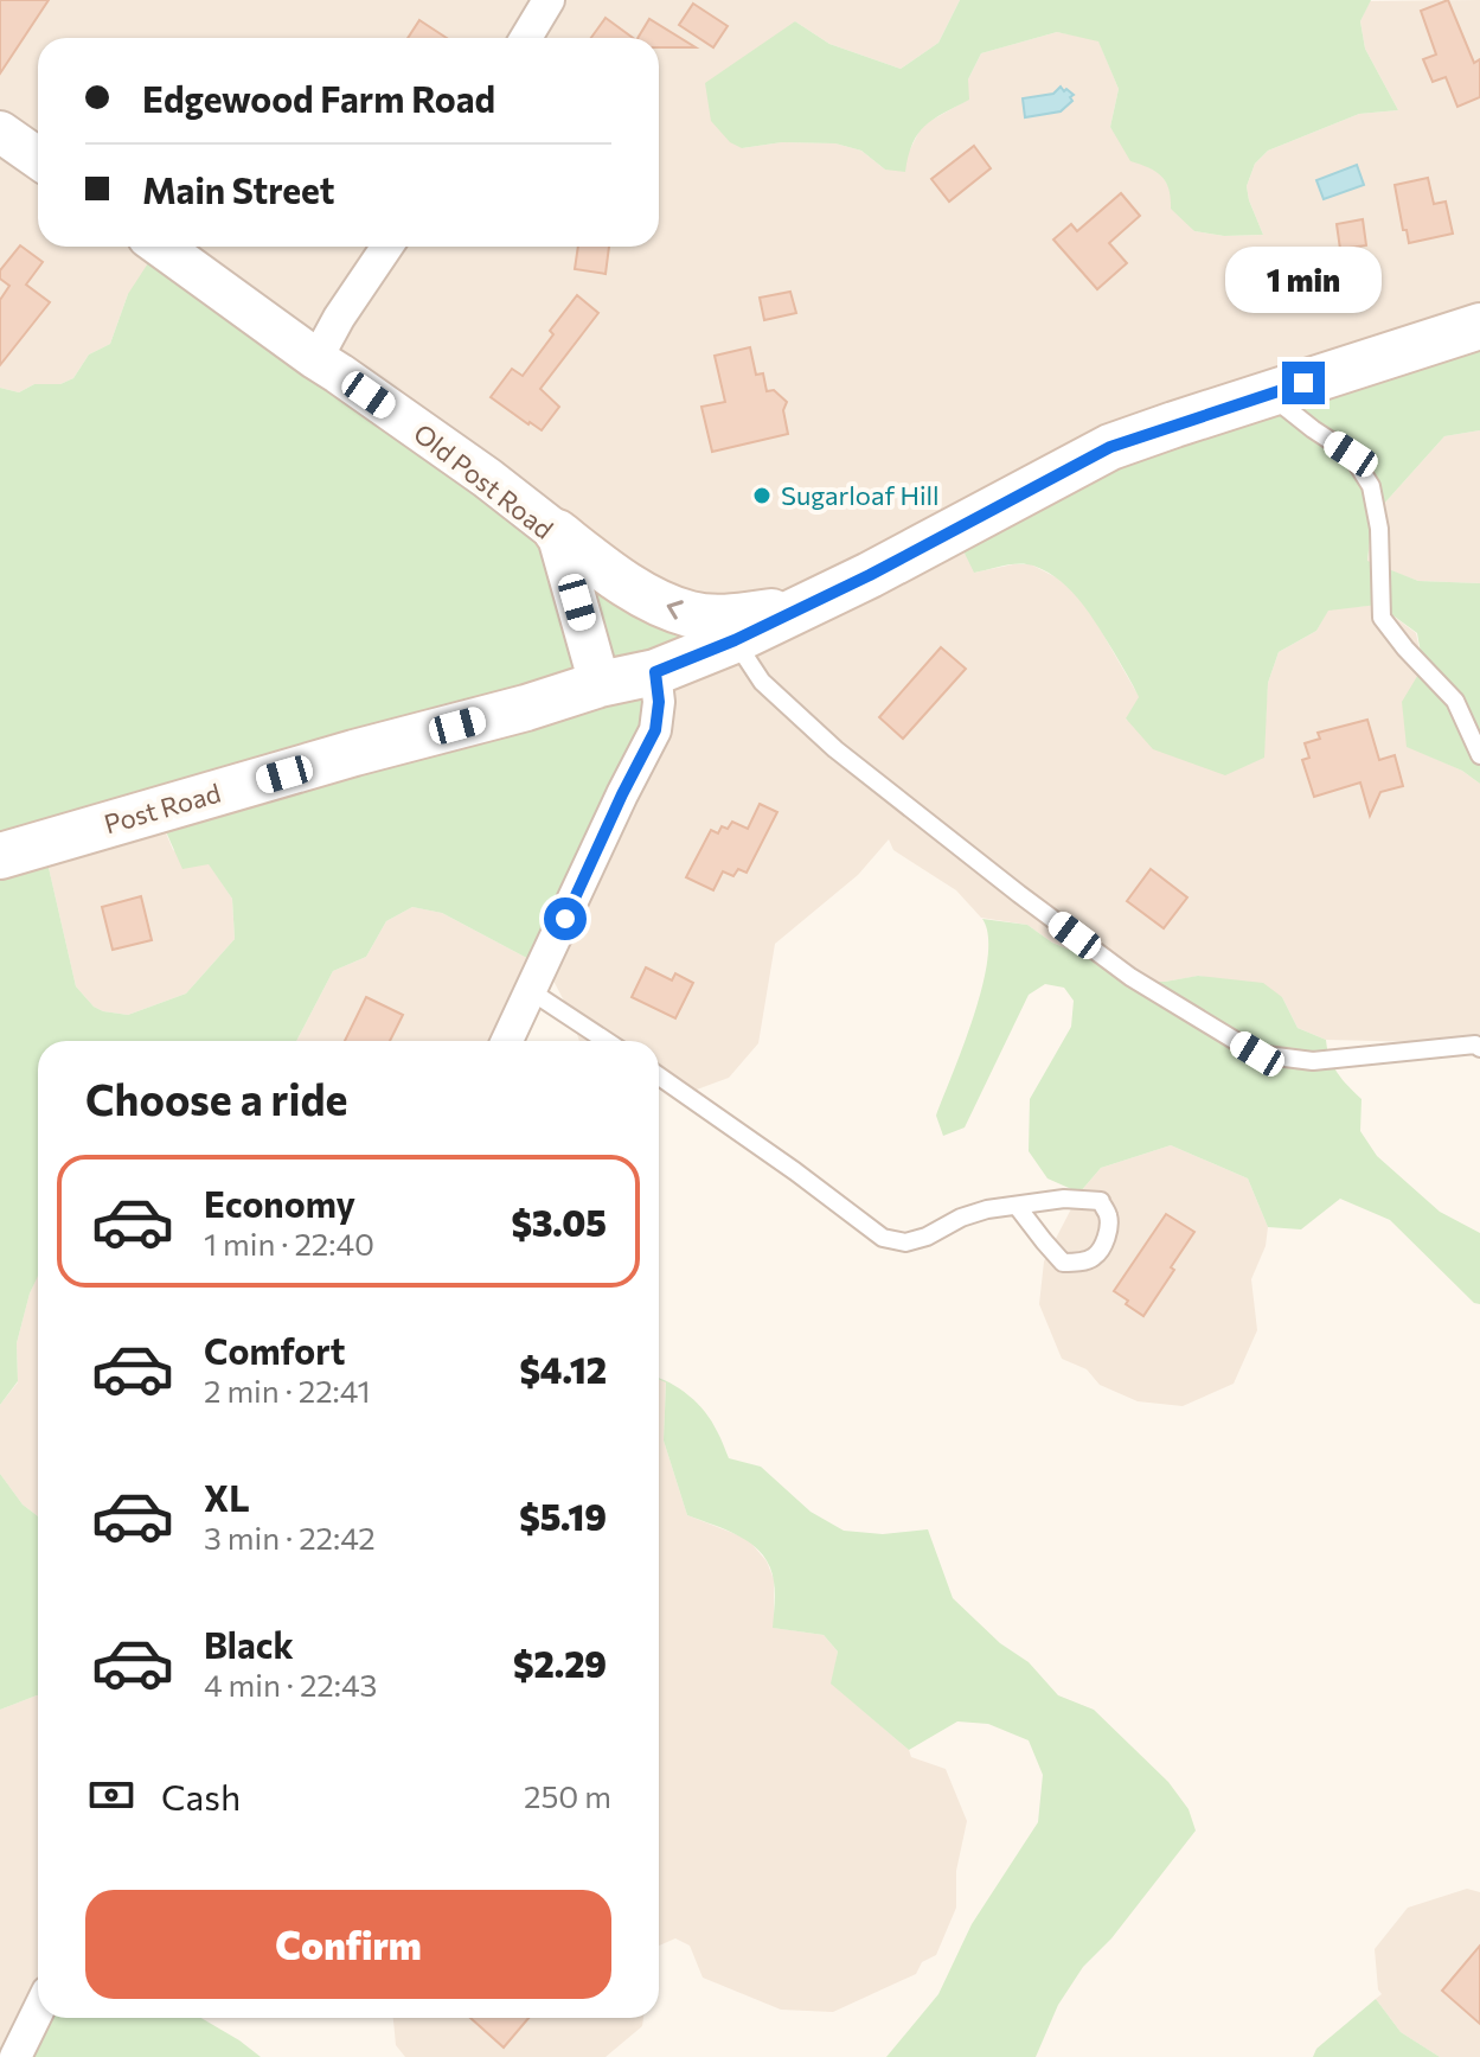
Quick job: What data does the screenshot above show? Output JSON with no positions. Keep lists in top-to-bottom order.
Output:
{
  "streets": {
    "main road": ["Post Road"],
    "street": ["Old Post Road"]
  },
  "crossings": [
    ["Old Post Road", "Post Road"]
  ],
  "places": ["Sugarloaf Hill"],
  "page": {
    "banner": ["Edgewood Farm Road", "Main Street"],
    "bubble": "1 min",
    "heading": "Choose a ride",
    "list": [
      {
        "name": "Economy",
        "note": "1 min · 22:40",
        "value": "$3.05"
      },
      {
        "name": "Comfort",
        "note": "2 min · 22:41",
        "value": "$4.12"
      },
      {
        "name": "XL",
        "note": "3 min · 22:42",
        "value": "$5.19"
      },
      {
        "name": "Black",
        "note": "4 min · 22:43",
        "value": "$2.29"
      }
    ],
    "pay": ["Cash", "250 m"],
    "buttons": "Confirm"
  }
}
